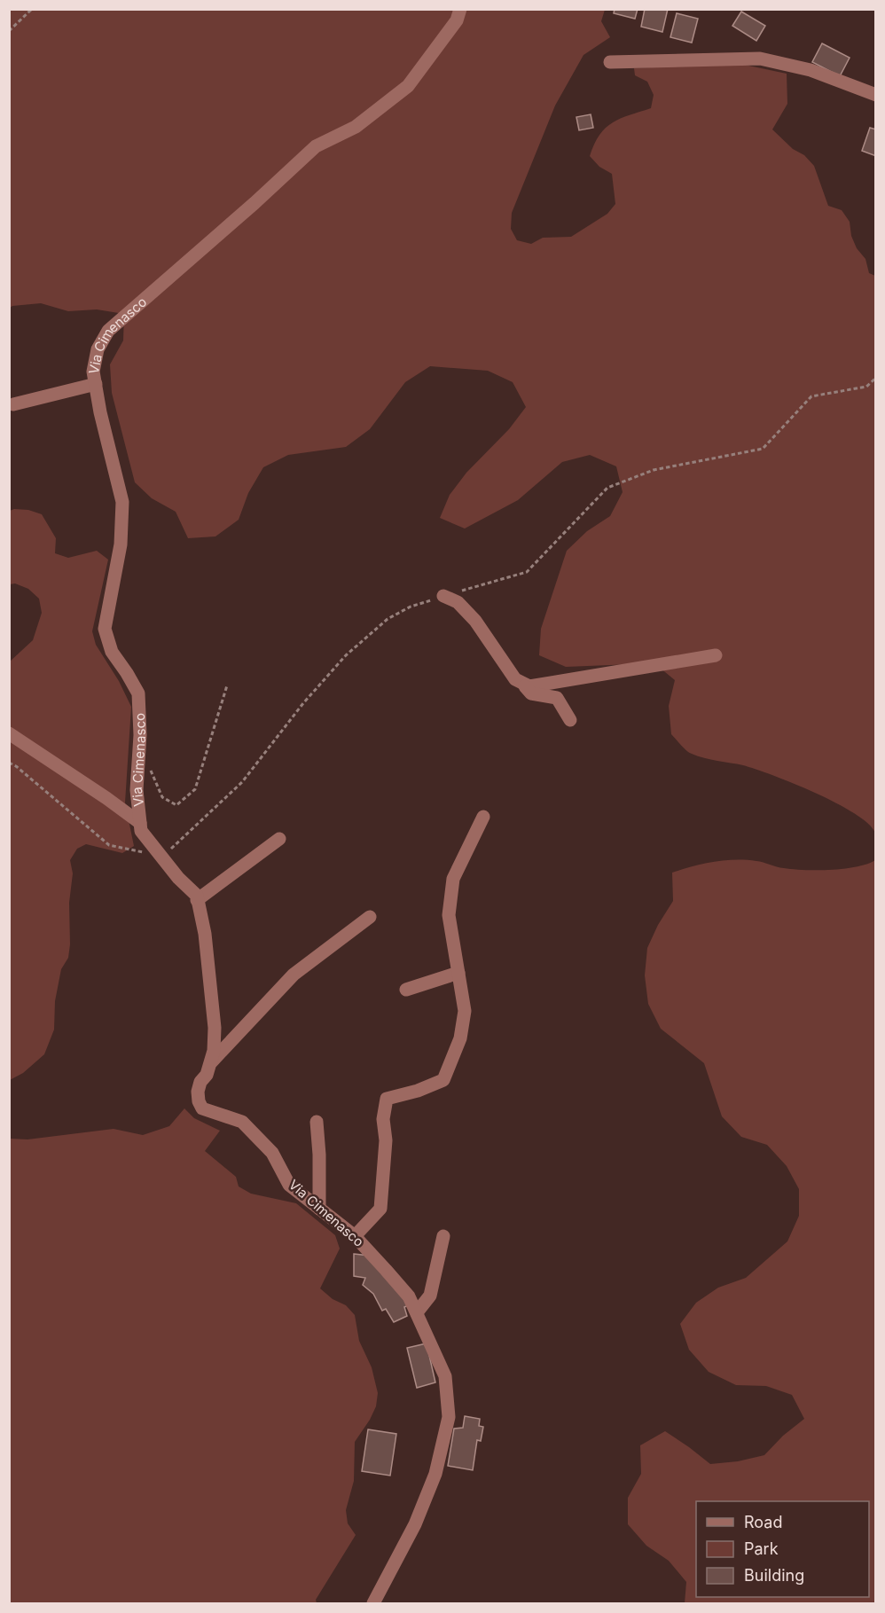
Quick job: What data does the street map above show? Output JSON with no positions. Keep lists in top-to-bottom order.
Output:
{
  "streets": {
    "street": ["Via Cimenasco"]
  },
  "legend": ["Road", "Park", "Building"]
}
